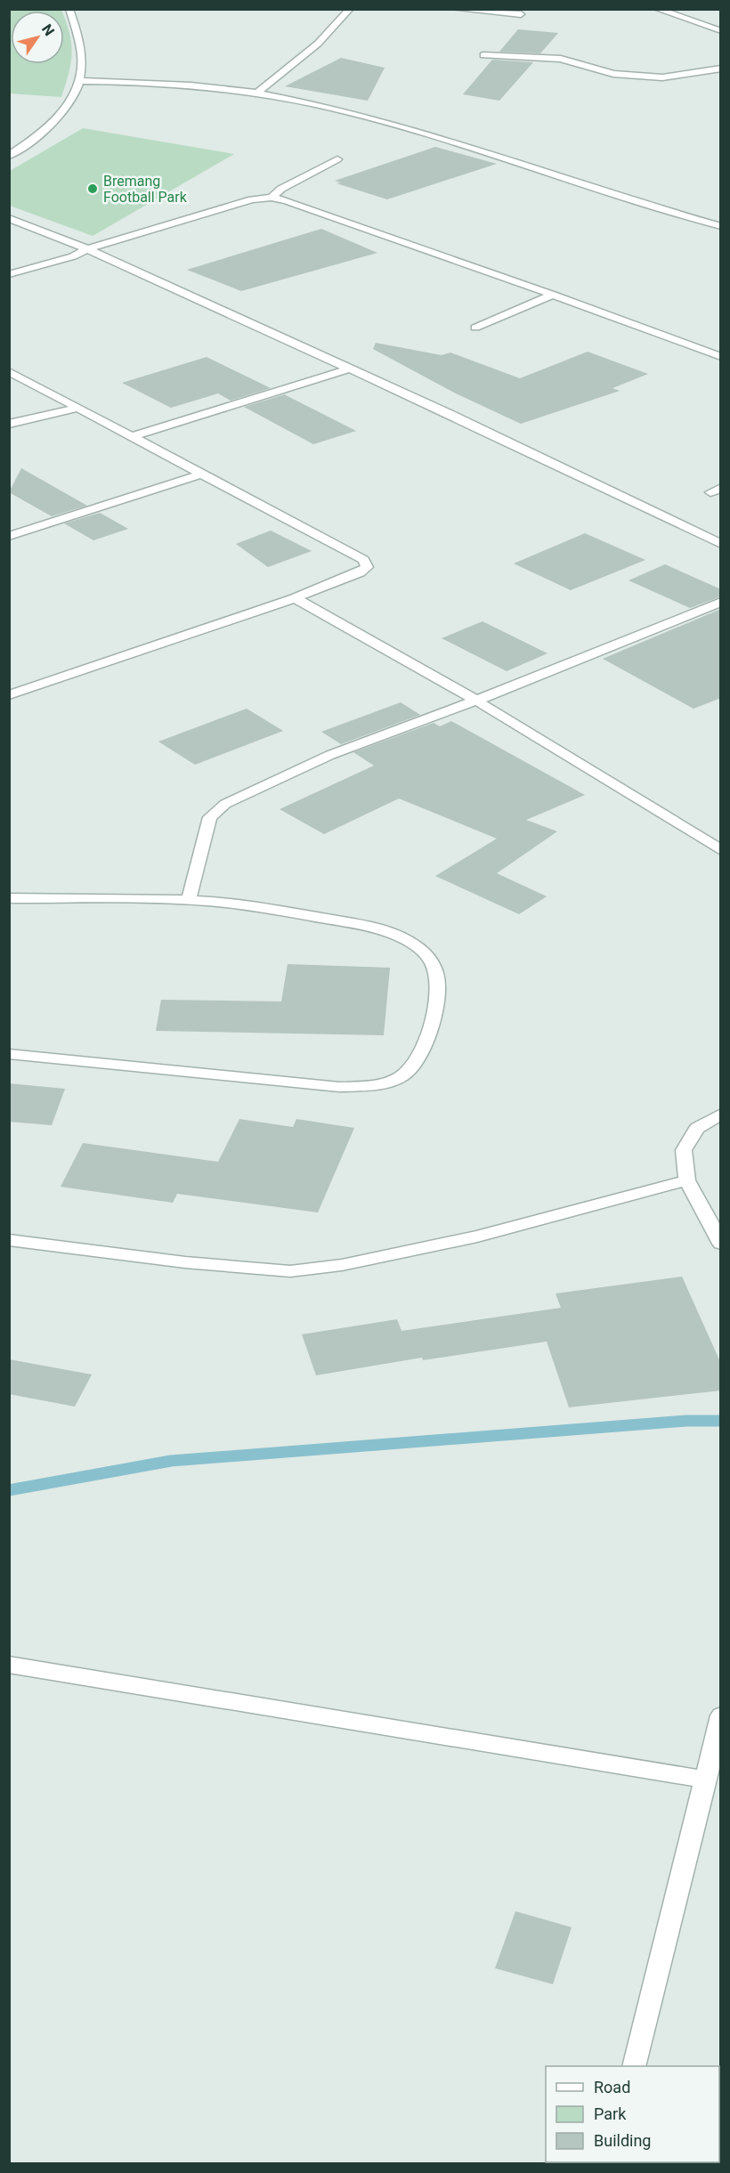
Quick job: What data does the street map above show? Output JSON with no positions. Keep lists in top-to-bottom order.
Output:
{
  "places": ["Bremang Football Park"],
  "legend": ["Road", "Park", "Building"],
  "north": "top right"
}
